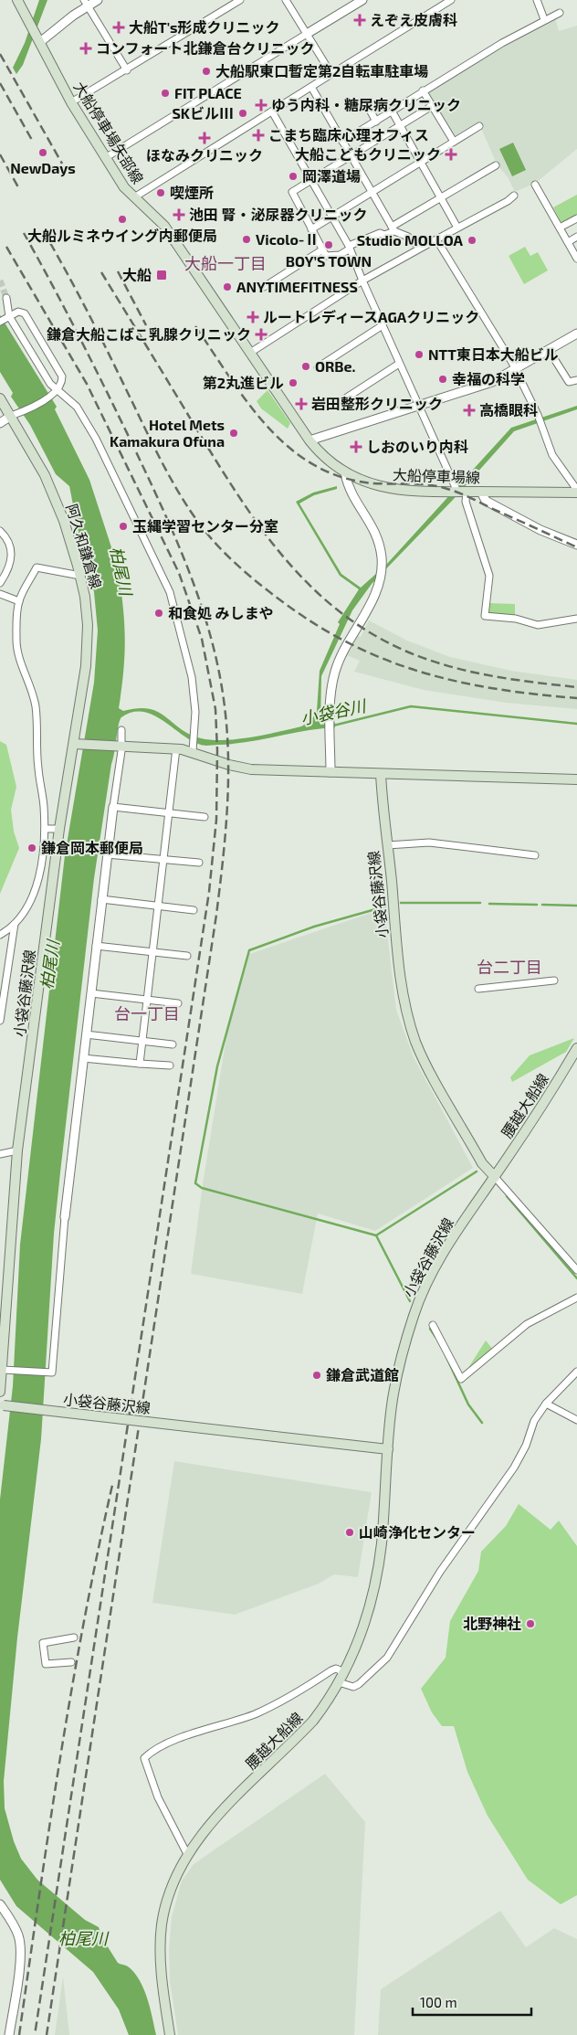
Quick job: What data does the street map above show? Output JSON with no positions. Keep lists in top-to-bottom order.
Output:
{
  "streets": {
    "main road": [
      "大船停車場矢部線",
      "大船停車場線",
      "阿久和鎌倉線",
      "小袋谷藤沢線",
      "腰越大船線"
    ]
  },
  "crossings": [
    ["大船停車場矢部線", "大船停車場線"],
    ["阿久和鎌倉線", "小袋谷藤沢線"],
    ["小袋谷藤沢線", "腰越大船線"]
  ],
  "districts": ["大船一丁目", "台二丁目", "台一丁目"],
  "water": ["柏尾川", "小袋谷川"],
  "places": {
    "health": [
      "えぞえ皮膚科",
      "大船T's形成クリニック",
      "コンフォート北鎌倉台クリニック",
      "ゆう内科・糖尿病クリニック",
      "こまち臨床心理オフィス",
      "ほなみクリニック",
      "大船こどもクリニック",
      "池田 腎・泌尿器クリニック",
      "ルートレディースAGAクリニック",
      "鎌倉大船こばこ乳腺クリニック",
      "岩田整形クリニック",
      "高橋眼科",
      "しおのいり内科"
    ],
    "other": [
      "大船駅東口暫定第2自転車駐車場",
      "FIT PLACE",
      "SKビルⅢ",
      "NewDays",
      "岡澤道場",
      "喫煙所",
      "大船ルミネウイング内郵便局",
      "Vicolo-Ⅱ",
      "Studio MOLLOA",
      "BOY’S TOWN",
      "ANYTIMEFITNESS",
      "NTT東日本大船ビル",
      "ORBe.",
      "幸福の科学",
      "第2丸進ビル",
      "Hotel Mets Kamakura Ofuna",
      "玉縄学習センター分室",
      "和食処 みしまや",
      "鎌倉岡本郵便局",
      "鎌倉武道館",
      "山崎浄化センター",
      "北野神社"
    ],
    "transit": ["大船"]
  },
  "scale_bar": "100 m"
}
